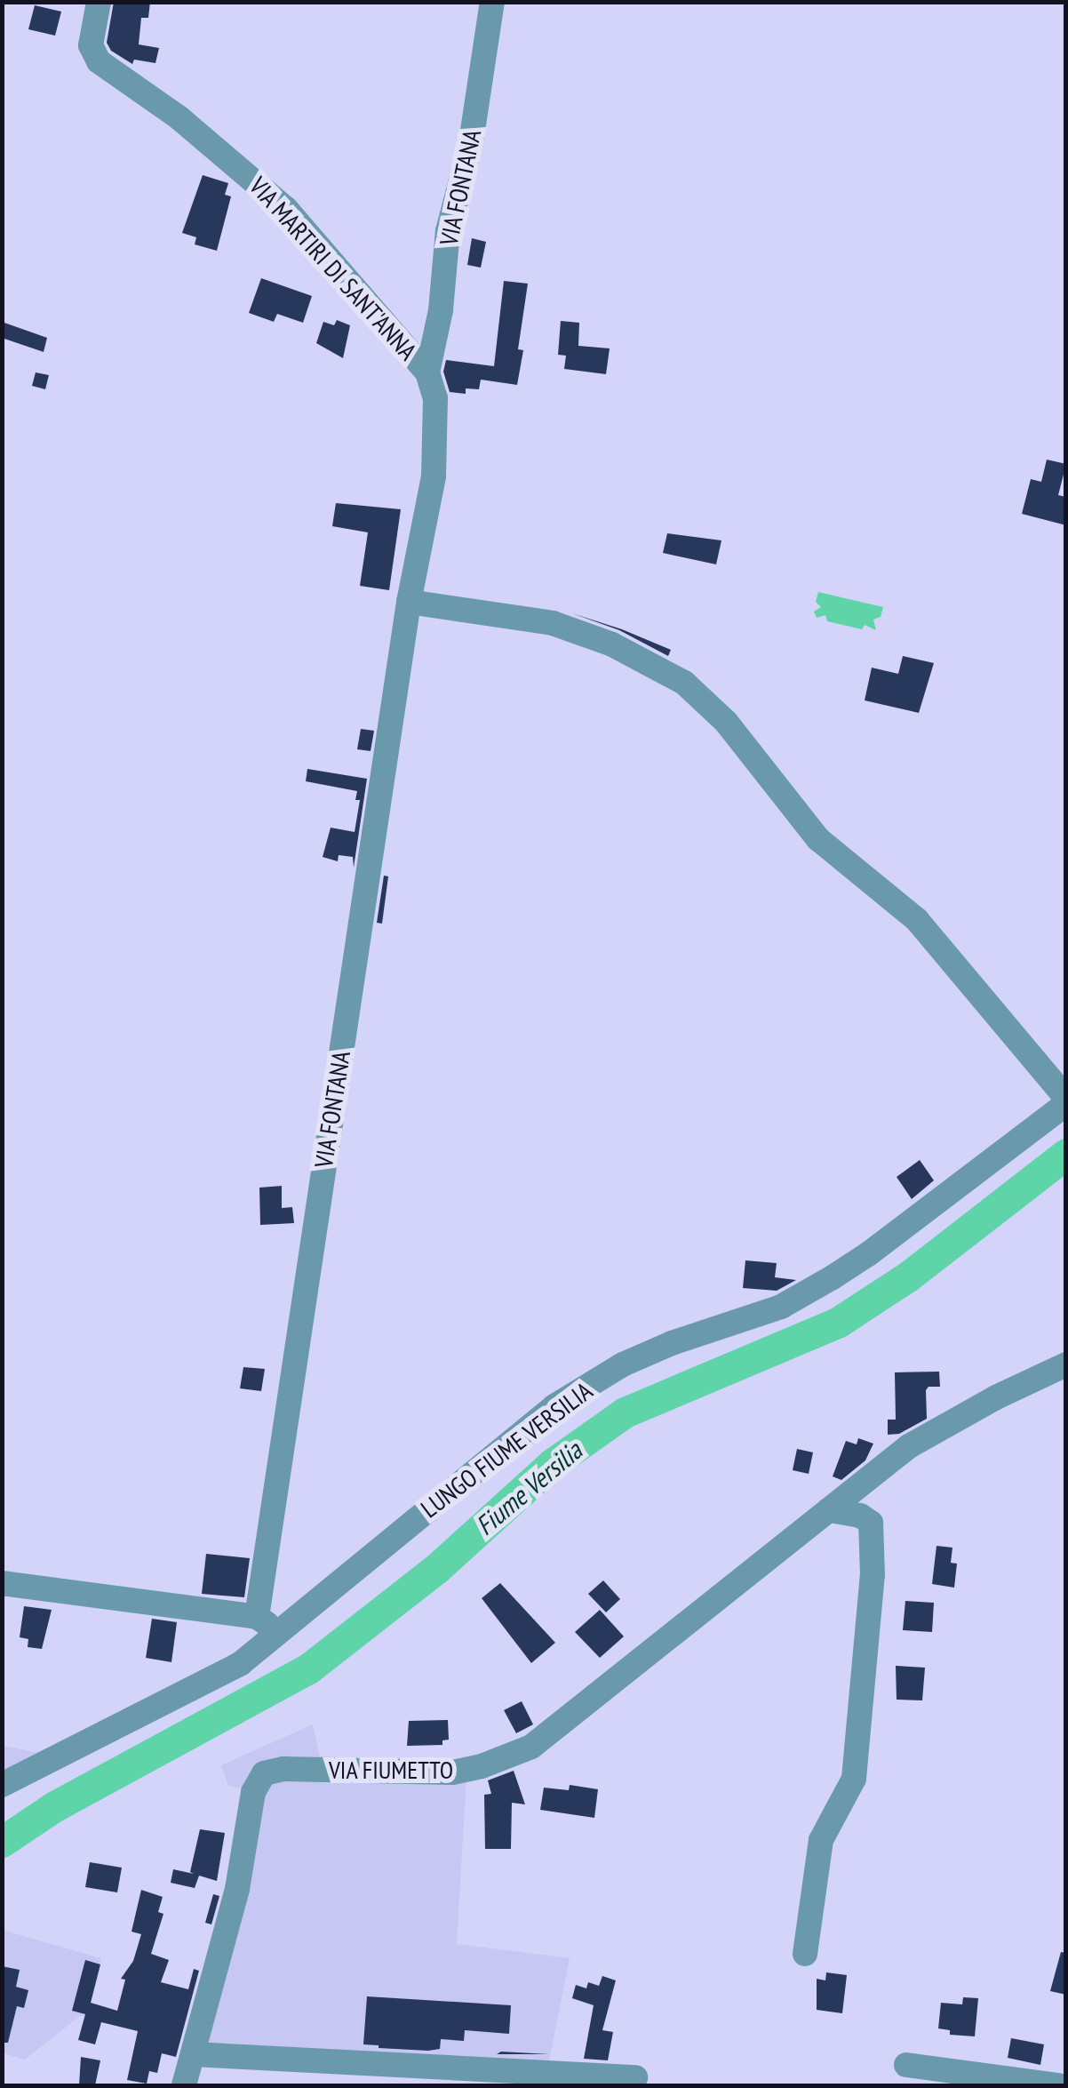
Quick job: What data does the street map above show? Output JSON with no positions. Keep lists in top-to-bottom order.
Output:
{
  "streets": {
    "street": [
      "VIA FONTANA",
      "VIA MARTIRI DI SANT'ANNA",
      "LUNGO FIUME VERSILIA",
      "VIA FIUMETTO"
    ]
  },
  "crossings": [
    ["VIA FONTANA", "VIA MARTIRI DI SANT'ANNA"]
  ],
  "water": ["Fiume Versilia"]
}
